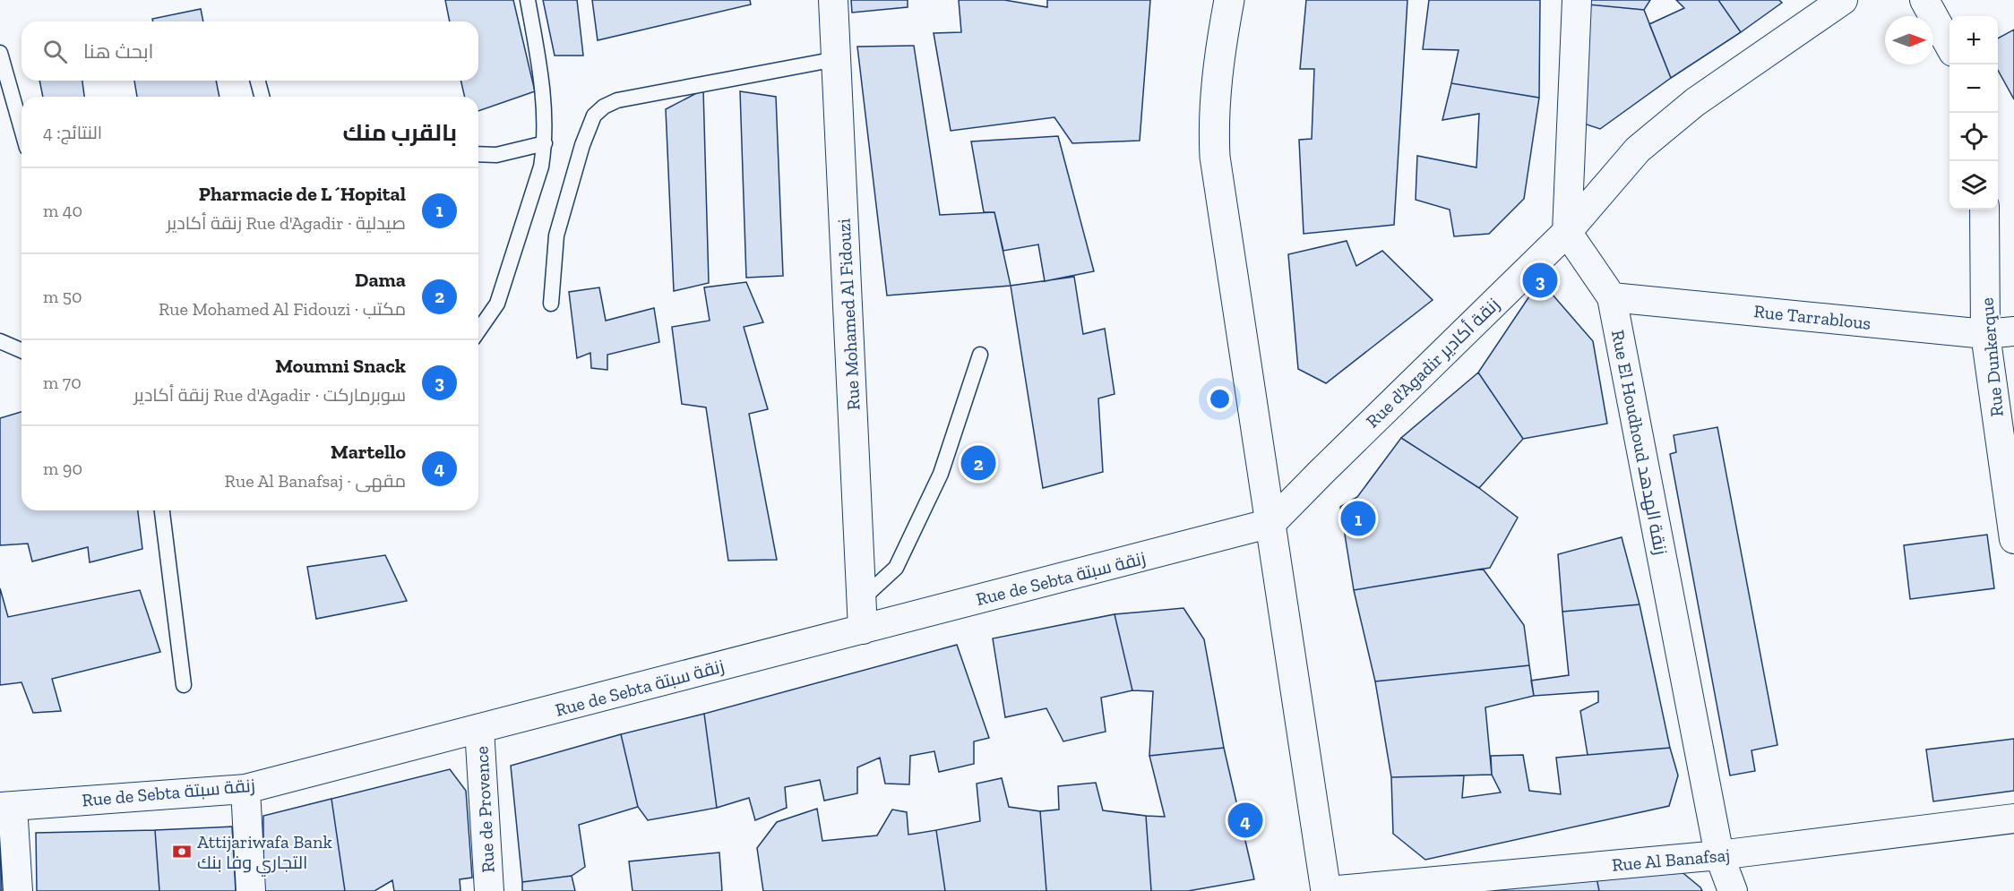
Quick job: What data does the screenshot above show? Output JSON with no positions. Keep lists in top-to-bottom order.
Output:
{
  "streets": {
    "street": [
      "Rue Mohamed Al Fidouzi",
      "Rue Tarrablous",
      "Rue Dunkerque",
      "Rue d'Agadir زنقة أكادير",
      "Rue El Houdhoud زنقة الهدهد",
      "Rue de Sebta زنقة سبتة",
      "Rue de Provence",
      "Rue Al Banafsaj"
    ]
  },
  "crossings": [
    ["Rue Mohamed Al Fidouzi", "Rue de Sebta زنقة سبتة"],
    ["Rue Tarrablous", "Rue Dunkerque"],
    ["Rue Tarrablous", "Rue El Houdhoud زنقة الهدهد"],
    ["Rue d'Agadir زنقة أكادير", "Rue El Houdhoud زنقة الهدهد"],
    ["Rue d'Agadir زنقة أكادير", "Rue de Sebta زنقة سبتة"],
    ["Rue El Houdhoud زنقة الهدهد", "Rue Al Banafsaj"],
    ["Rue de Sebta زنقة سبتة", "Rue de Provence"]
  ],
  "places": {
    "bank": ["Attijariwafa Bank التجاري وفا بنك"]
  },
  "north": "right",
  "page": {
    "map_buttons": ["+", "−"],
    "search": "ابحث هنا",
    "heading": ["بالقرب منك", "النتائج: 4"],
    "list": [
      {
        "mark": "1",
        "name": "Pharmacie de L´Hopital",
        "note": "صيدلية · Rue d'Agadir زنقة أكادير",
        "value": "40 m"
      },
      {
        "mark": "2",
        "name": "Dama",
        "note": "مكتب · Rue Mohamed Al Fidouzi",
        "value": "50 m"
      },
      {
        "mark": "3",
        "name": "Moumni Snack",
        "note": "سوبرماركت · Rue d'Agadir زنقة أكادير",
        "value": "70 m"
      },
      {
        "mark": "4",
        "name": "Martello",
        "note": "مقهى · Rue Al Banafsaj",
        "value": "90 m"
      }
    ],
    "pins": [
      "3",
      "2",
      "1",
      "4"
    ]
  }
}
